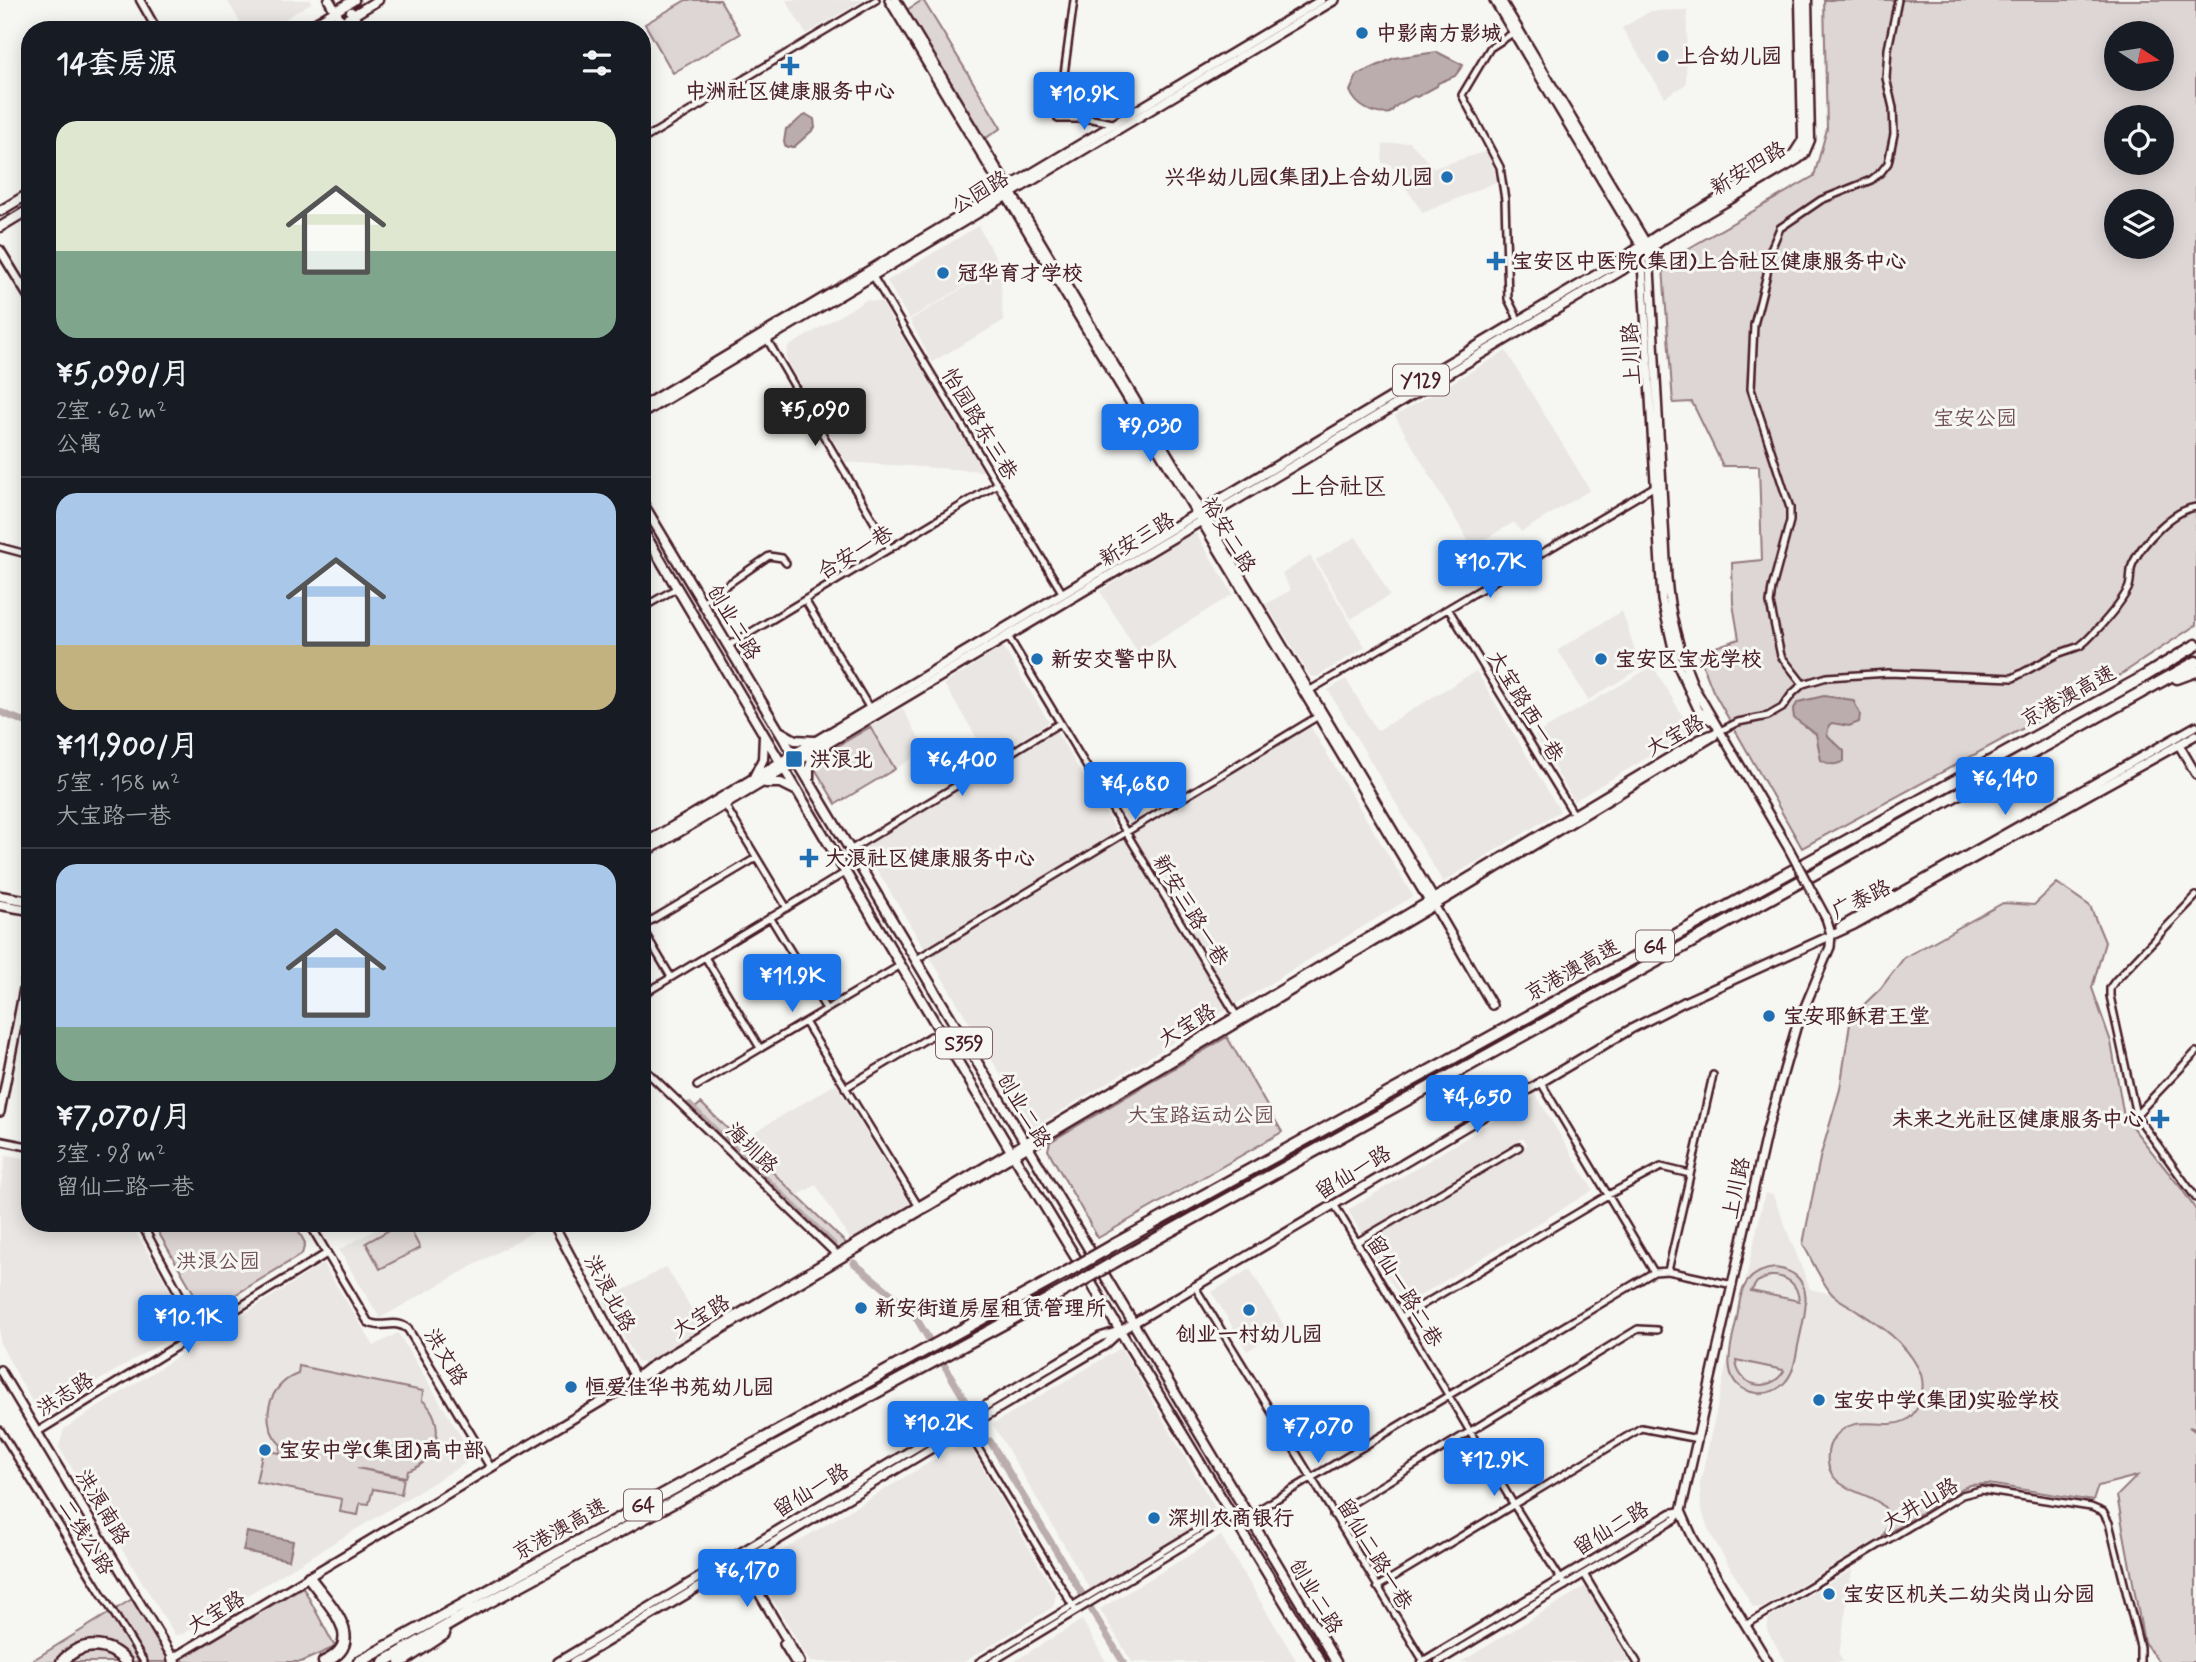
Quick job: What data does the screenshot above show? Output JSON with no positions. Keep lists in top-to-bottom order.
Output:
{
  "streets": {
    "highway": ["京港澳高速", "G4"],
    "main road": [
      "新安四路",
      "公园路",
      "上川路",
      "Y129",
      "裕安二路",
      "新安三路",
      "创业二路",
      "大宝路",
      "广泰路",
      "S359",
      "留仙一路",
      "洪浪北路",
      "洪浪南路"
    ],
    "street": [
      "怡园路东三巷",
      "合安一巷",
      "大宝路西一巷",
      "新安三路一巷",
      "海圳路",
      "留仙一路二巷",
      "洪文路",
      "洪志路",
      "大井山路",
      "留仙二路",
      "二线公路",
      "留仙二路一巷"
    ]
  },
  "crossings": [
    ["新安四路", "上川路"],
    ["新安四路", "新安三路"],
    ["公园路", "怡园路东三巷"],
    ["公园路", "裕安二路"],
    ["上川路", "新安三路"],
    ["上川路", "大宝路"],
    ["上川路", "广泰路"],
    ["上川路", "留仙一路"],
    ["上川路", "留仙二路"],
    ["怡园路东三巷", "新安三路"],
    ["怡园路东三巷", "合安一巷"],
    ["裕安二路", "新安三路"],
    ["裕安二路", "大宝路"],
    ["新安三路", "创业二路"],
    ["新安三路", "新安三路一巷"],
    ["合安一巷", "创业二路"],
    ["创业二路", "大宝路"],
    ["创业二路", "留仙一路"],
    ["大宝路西一巷", "大宝路"],
    ["大宝路", "新安三路一巷"],
    ["大宝路", "海圳路"],
    ["大宝路", "洪浪北路"],
    ["大宝路", "洪文路"],
    ["大宝路", "洪浪南路"],
    ["广泰路", "留仙一路"],
    ["留仙一路", "留仙一路二巷"],
    ["留仙一路", "留仙二路一巷"],
    ["留仙一路二巷", "留仙二路"],
    ["洪文路", "洪志路"],
    ["洪志路", "洪浪南路"],
    ["留仙二路", "留仙二路一巷"]
  ],
  "districts": ["上合社区"],
  "parks": ["宝安公园", "大宝路运动公园", "洪浪公园"],
  "places": {
    "other": [
      "中影南方影城",
      "上合幼儿园",
      "兴华幼儿园(集团)上合幼儿园",
      "冠华育才学校",
      "新安交警中队",
      "宝安区宝龙学校",
      "宝安耶稣君王堂",
      "新安街道房屋租赁管理所",
      "创业一村幼儿园",
      "恒爱佳华书苑幼儿园",
      "宝安中学(集团)实验学校",
      "宝安中学(集团)高中部",
      "深圳农商银行",
      "宝安区机关二幼尖岗山分园"
    ],
    "health": [
      "中洲社区健康服务中心",
      "宝安区中医院(集团)上合社区健康服务中心",
      "大浪社区健康服务中心",
      "未来之光社区健康服务中心"
    ],
    "transit": ["洪浪北"]
  },
  "north": "right",
  "page": {
    "heading": "14套房源",
    "price": [
      "¥10.9K",
      "¥5,090",
      "¥9,030",
      "¥10.7K",
      "¥6,400",
      "¥6,140",
      "¥4,680",
      "¥11.9K",
      "¥4,650",
      "¥10.1K",
      "¥10.2K",
      "¥7,070",
      "¥12.9K",
      "¥6,170"
    ],
    "list": [
      {
        "name": "¥5,090/月",
        "note": "2室 · 62 m² · 公寓"
      },
      {
        "name": "¥11,900/月",
        "note": "5室 · 158 m² · 大宝路一巷"
      },
      {
        "name": "¥7,070/月",
        "note": "3室 · 98 m² · 留仙二路一巷"
      }
    ]
  }
}
